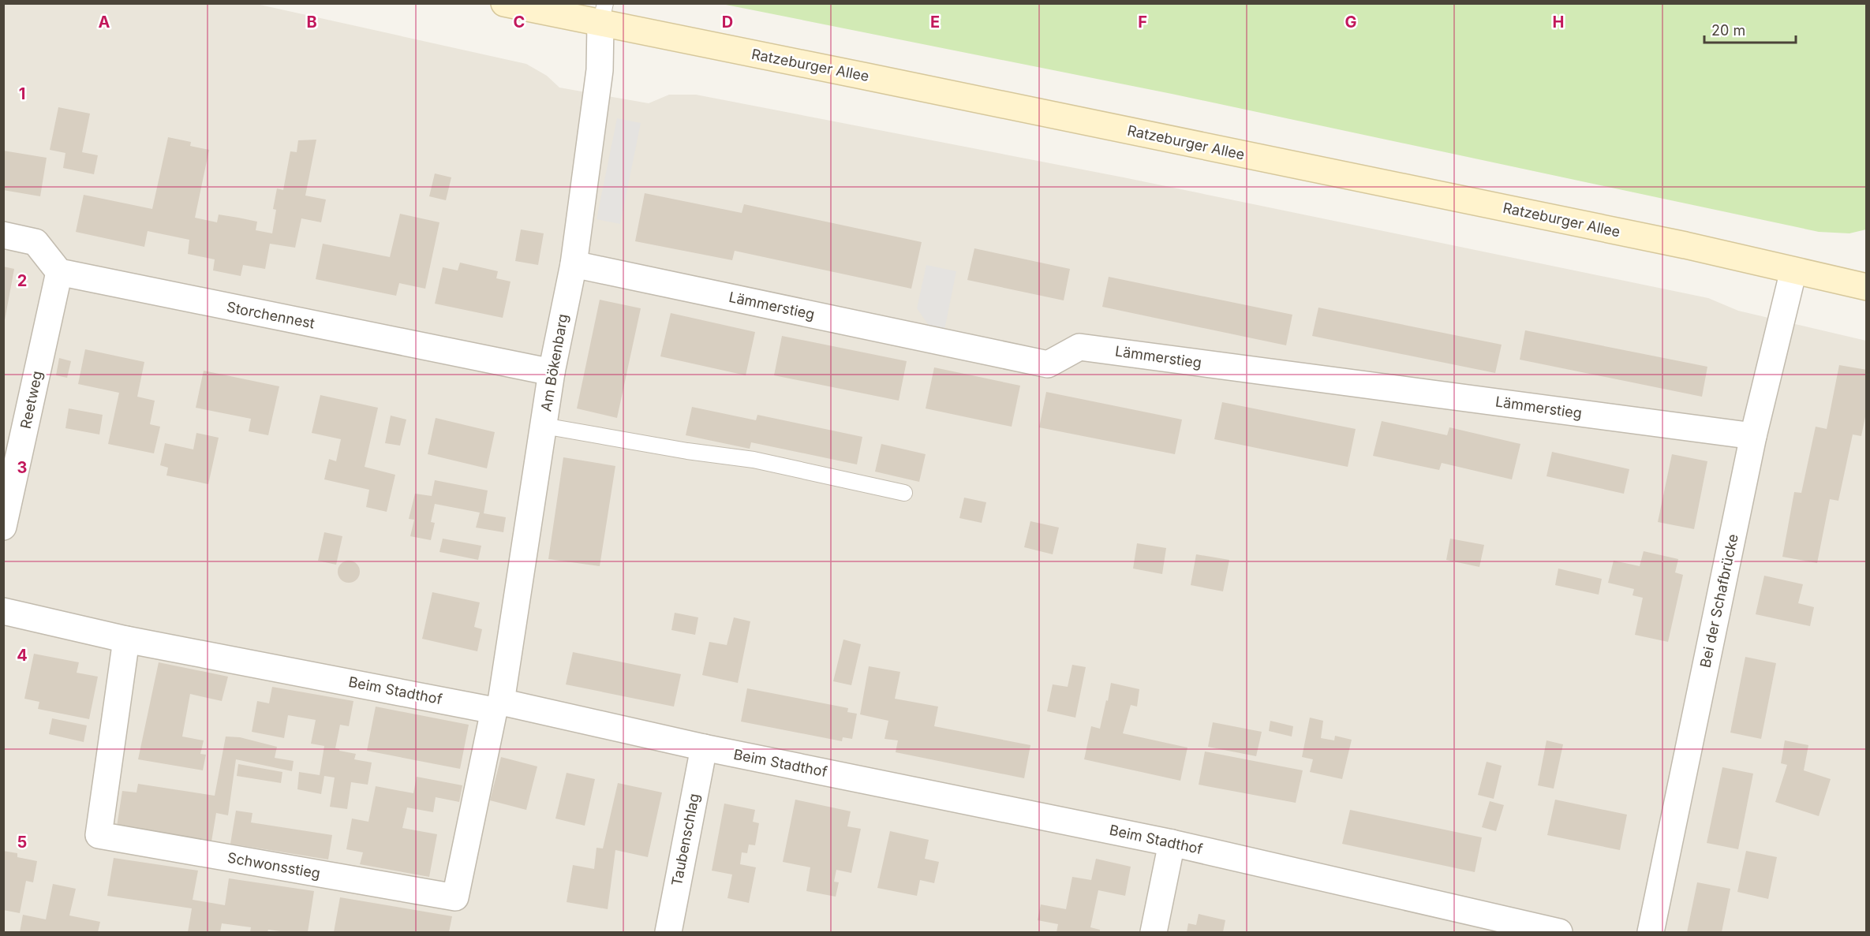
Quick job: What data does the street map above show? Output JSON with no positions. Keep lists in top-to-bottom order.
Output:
{
  "streets": {
    "main road": ["Ratzeburger Allee"],
    "street": [
      "Lämmerstieg",
      "Storchennest",
      "Am Bökenbarg",
      "Reetweg",
      "Bei der Schafbrücke",
      "Beim Stadthof",
      "Taubenschlag",
      "Schwonsstieg"
    ]
  },
  "crossings": [
    ["Ratzeburger Allee", "Am Bökenbarg"],
    ["Ratzeburger Allee", "Bei der Schafbrücke"],
    ["Lämmerstieg", "Am Bökenbarg"],
    ["Lämmerstieg", "Bei der Schafbrücke"],
    ["Storchennest", "Am Bökenbarg"],
    ["Storchennest", "Reetweg"],
    ["Am Bökenbarg", "Beim Stadthof"],
    ["Am Bökenbarg", "Schwonsstieg"],
    ["Beim Stadthof", "Taubenschlag"],
    ["Beim Stadthof", "Schwonsstieg"]
  ],
  "scale_bar": "20 m",
  "grid": {
    "columns": [
      "A",
      "B",
      "C",
      "D",
      "E",
      "F",
      "G",
      "H"
    ],
    "rows": [
      "1",
      "2",
      "3",
      "4",
      "5"
    ]
  }
}
